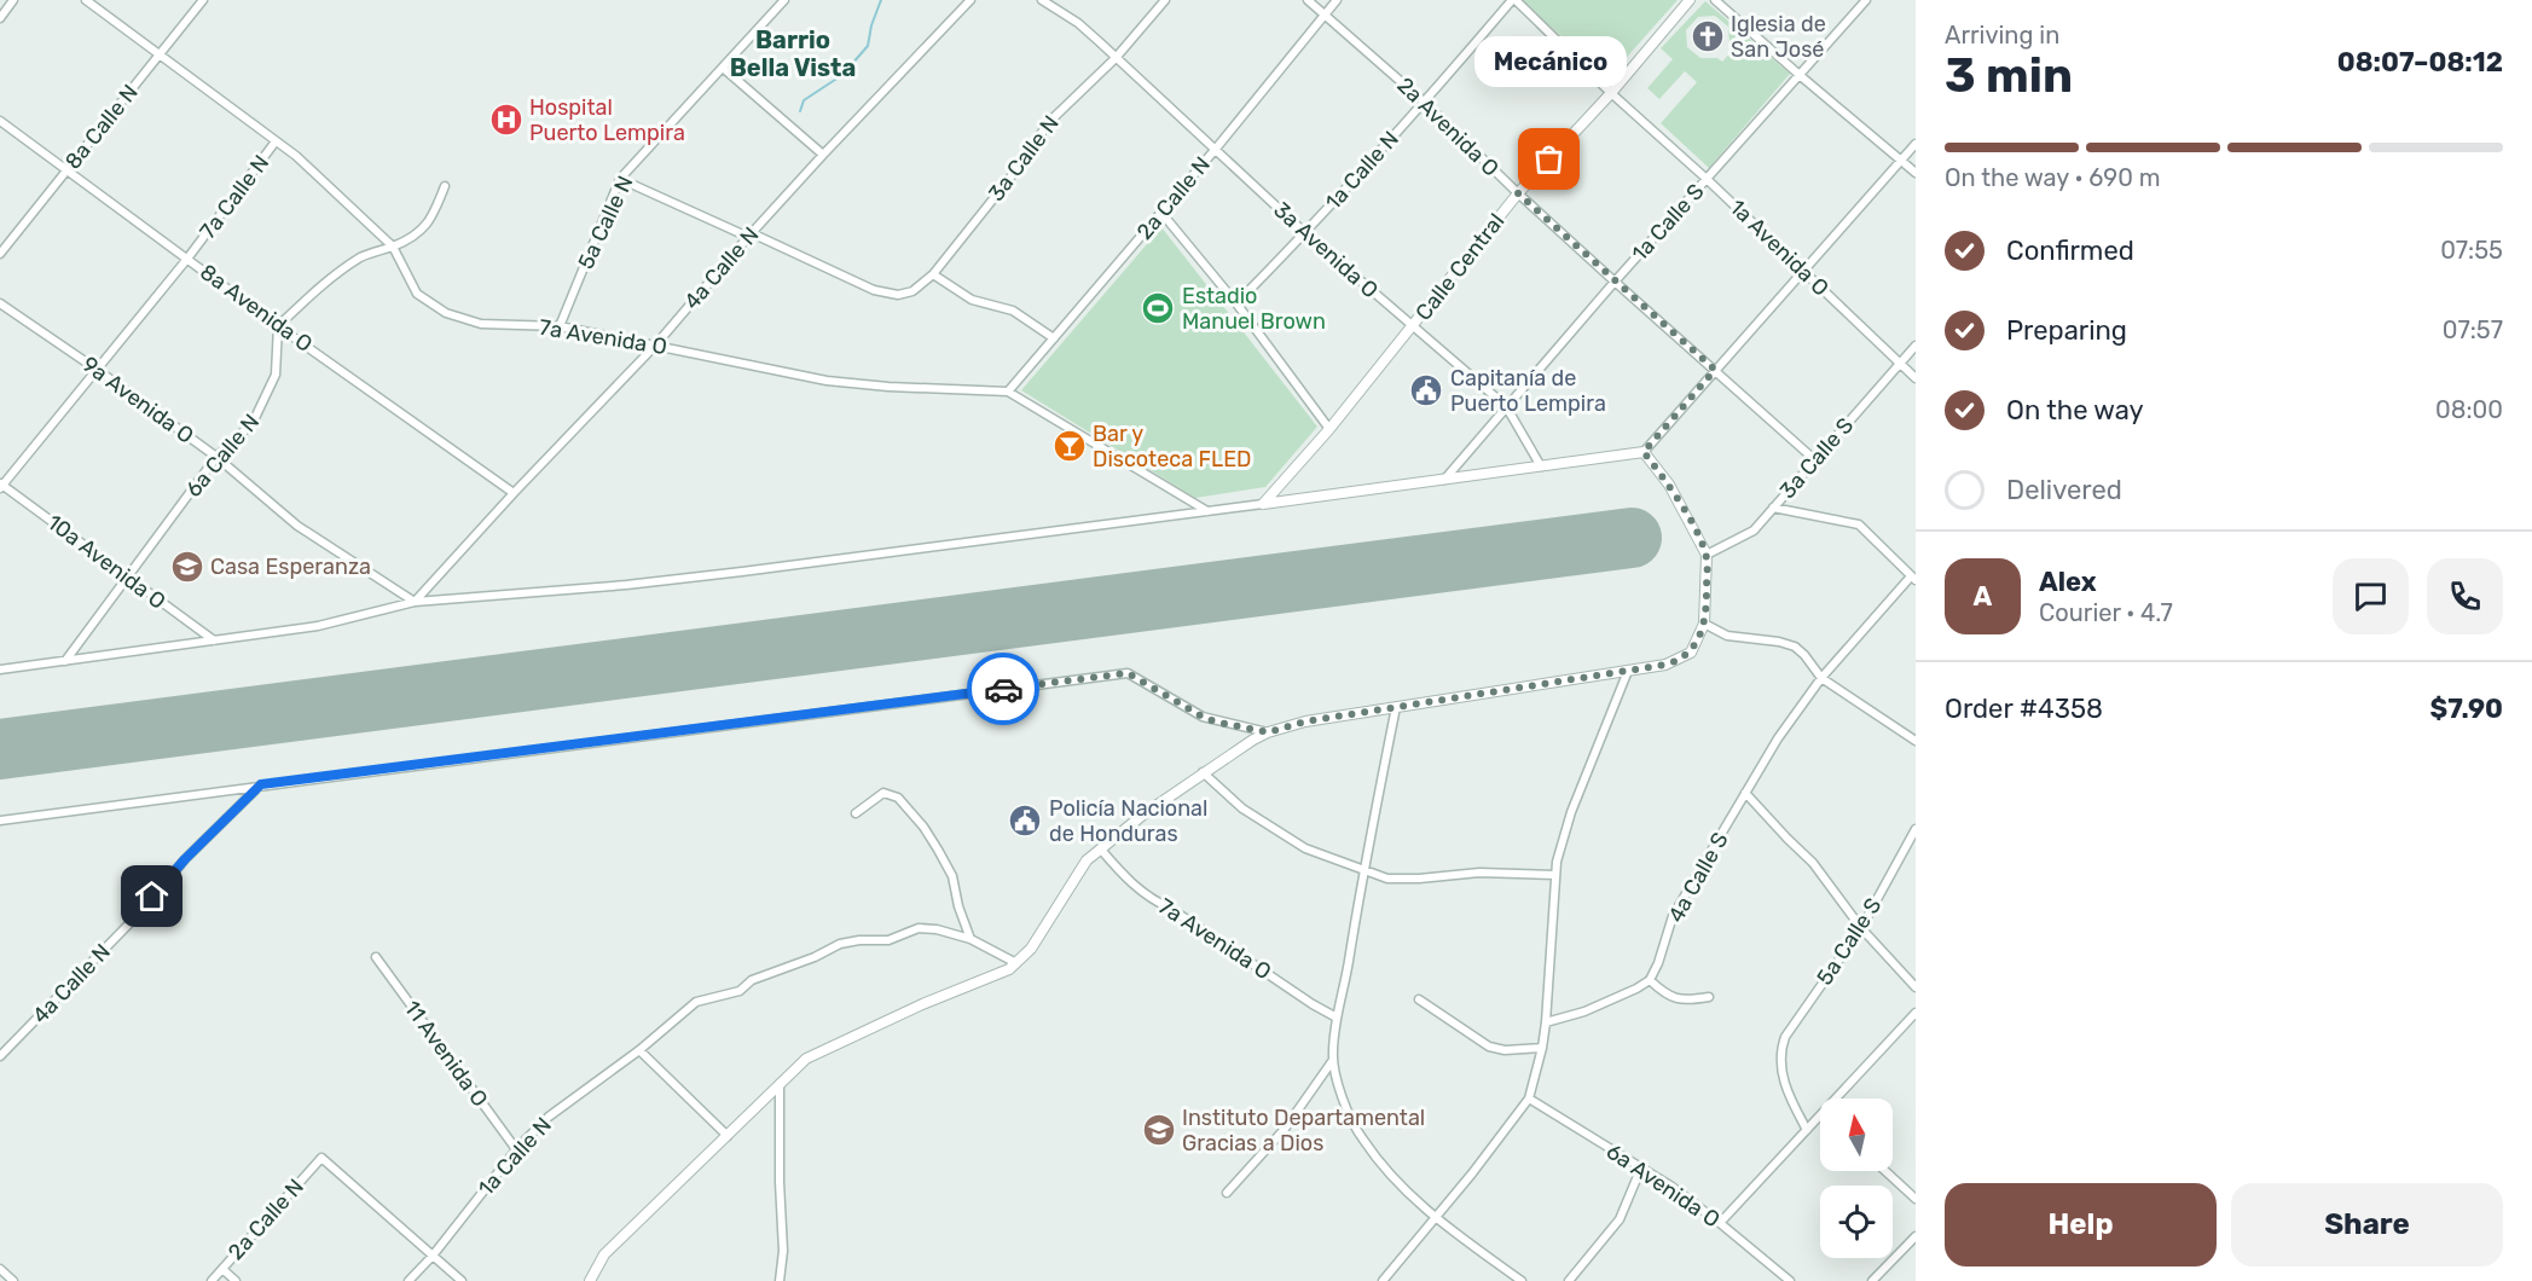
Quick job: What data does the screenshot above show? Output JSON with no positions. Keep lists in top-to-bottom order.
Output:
{
  "streets": {
    "street": [
      "8a Calle N",
      "2a Avenida O",
      "3a Calle N",
      "1a Calle N",
      "7a Calle N",
      "2a Calle N",
      "5a Calle N",
      "1a Calle S",
      "1a Avenida O",
      "3a Avenida O",
      "Calle Central",
      "4a Calle N",
      "8a Avenida O",
      "7a Avenida O",
      "9a Avenida O",
      "6a Calle N",
      "3a Calle S",
      "10a Avenida O",
      "4a Calle S",
      "5a Calle S",
      "11 Avenida O",
      "6a Avenida O"
    ]
  },
  "crossings": [
    ["8a Calle N", "8a Avenida O"],
    ["8a Calle N", "7a Avenida O"],
    ["2a Avenida O", "1a Calle N"],
    ["2a Avenida O", "2a Calle N"],
    ["2a Avenida O", "1a Calle S"],
    ["2a Avenida O", "Calle Central"],
    ["2a Avenida O", "3a Calle S"],
    ["3a Calle N", "3a Avenida O"],
    ["3a Calle N", "4a Calle N"],
    ["1a Calle N", "2a Calle N"],
    ["1a Calle N", "1a Avenida O"],
    ["1a Calle N", "3a Avenida O"],
    ["1a Calle N", "11 Avenida O"],
    ["7a Calle N", "8a Avenida O"],
    ["7a Calle N", "7a Avenida O"],
    ["7a Calle N", "9a Avenida O"],
    ["7a Calle N", "10a Avenida O"],
    ["2a Calle N", "3a Avenida O"],
    ["2a Calle N", "7a Avenida O"],
    ["5a Calle N", "7a Avenida O"],
    ["1a Calle S", "1a Avenida O"],
    ["1a Calle S", "3a Avenida O"],
    ["1a Avenida O", "Calle Central"],
    ["1a Avenida O", "3a Calle S"],
    ["3a Avenida O", "Calle Central"],
    ["4a Calle N", "8a Avenida O"],
    ["4a Calle N", "7a Avenida O"],
    ["4a Calle N", "9a Avenida O"],
    ["8a Avenida O", "6a Calle N"],
    ["9a Avenida O", "6a Calle N"],
    ["6a Calle N", "10a Avenida O"]
  ],
  "districts": ["Barrio Bella Vista"],
  "places": {
    "church": ["Iglesia de San José"],
    "hospital": ["Hospital Puerto Lempira"],
    "other": ["Mecánico"],
    "sports": ["Estadio Manuel Brown"],
    "public building": ["Capitanía de Puerto Lempira", "Policía Nacional de Honduras"],
    "bar": ["Bar y Discoteca FLED"],
    "school or university": ["Casa Esperanza", "Instituto Departamental Gracias a Dios"]
  },
  "north": "top",
  "page": {
    "heading": ["3 min", "Arriving in", "08:07–08:12"],
    "panel": [
      "Alex",
      "Courier · 4.7",
      "Order #4358",
      "$7.90"
    ],
    "bubble": "Mecánico",
    "bar": "On the way · 690 m",
    "list": [
      ["Confirmed", "07:55"],
      ["Preparing", "07:57"],
      ["On the way", "08:00"],
      "Delivered"
    ],
    "round": "A",
    "buttons": ["Help", "Share"]
  }
}
